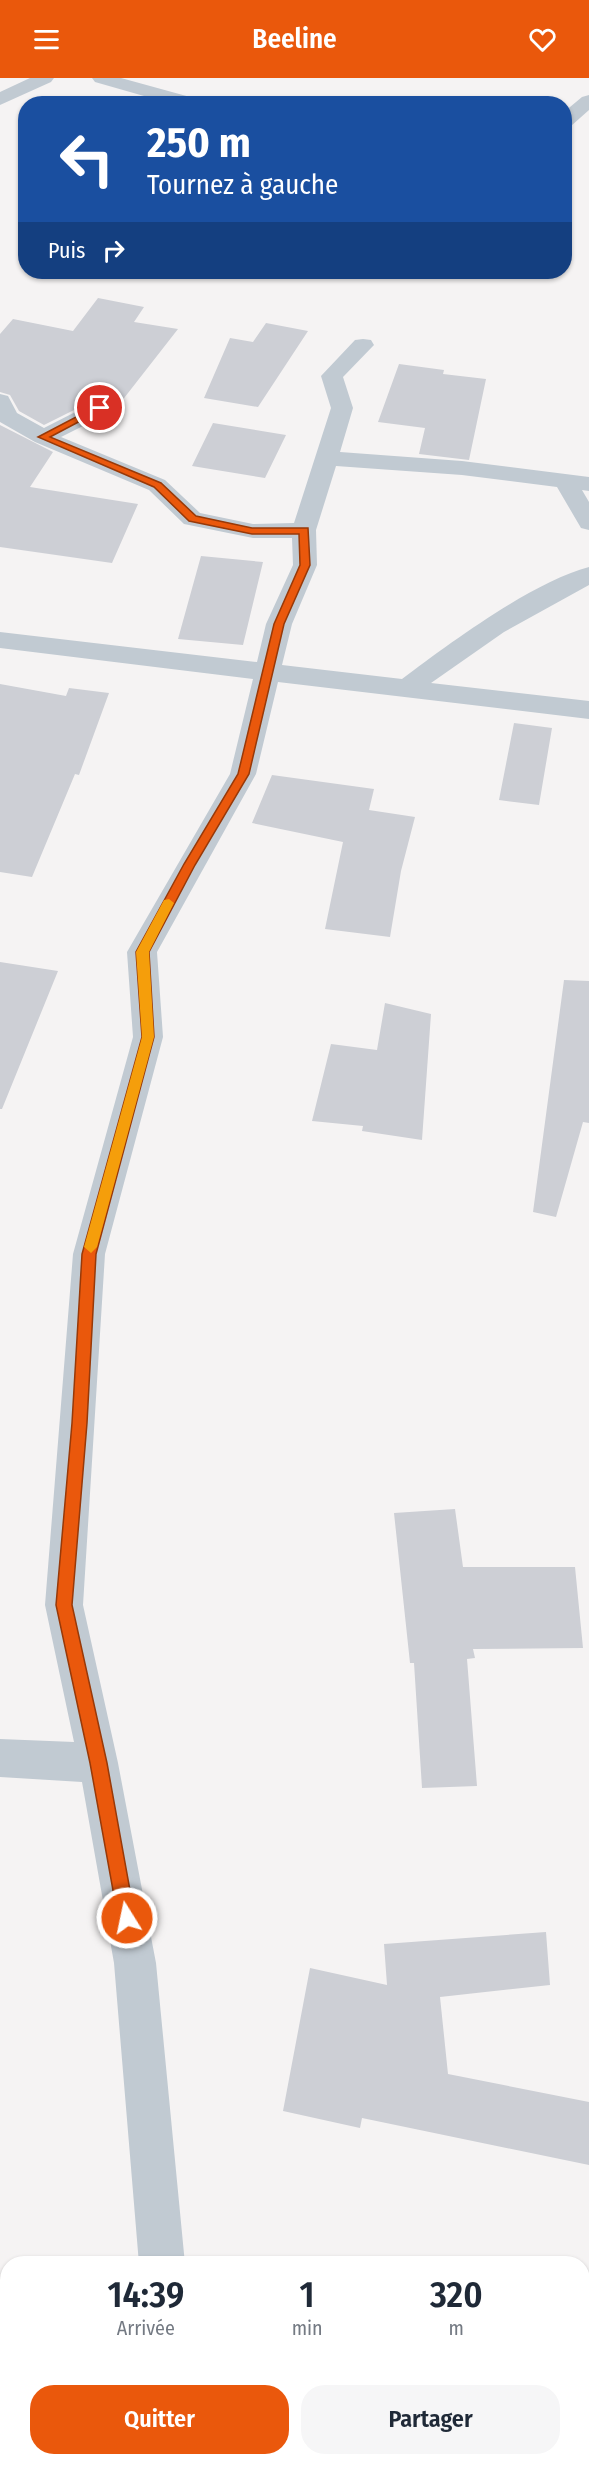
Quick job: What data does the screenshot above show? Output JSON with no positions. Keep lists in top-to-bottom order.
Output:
{
  "page": {
    "header": "Beeline",
    "turn": ["250 m", "Tournez à gauche"],
    "then": "Puis",
    "eta": [
      "14:39",
      "Arrivée",
      "1",
      "min",
      "320",
      "m"
    ],
    "buttons": ["Quitter", "Partager"]
  }
}
